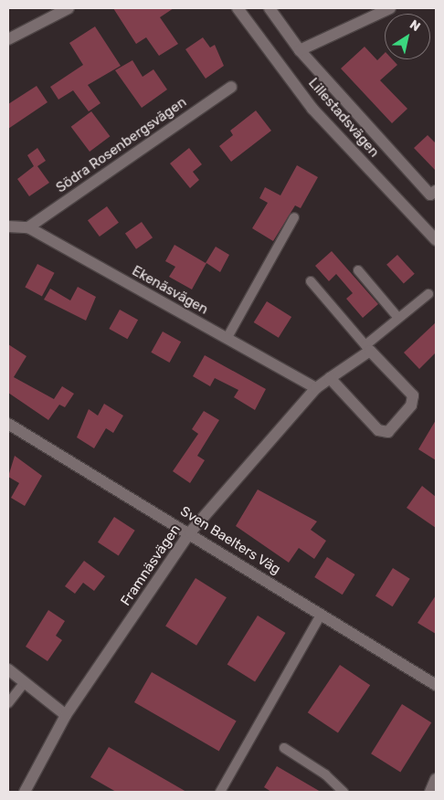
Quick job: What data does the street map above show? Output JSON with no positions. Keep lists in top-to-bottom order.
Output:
{
  "streets": {
    "street": [
      "Lillestadsvägen",
      "Södra Rosenbergsvägen",
      "Ekenäsvägen",
      "Sven Baelters Väg",
      "Framnäsvägen"
    ]
  },
  "crossings": [
    ["Södra Rosenbergsvägen", "Ekenäsvägen"],
    ["Ekenäsvägen", "Framnäsvägen"],
    ["Sven Baelters Väg", "Framnäsvägen"]
  ],
  "north": "top right"
}
